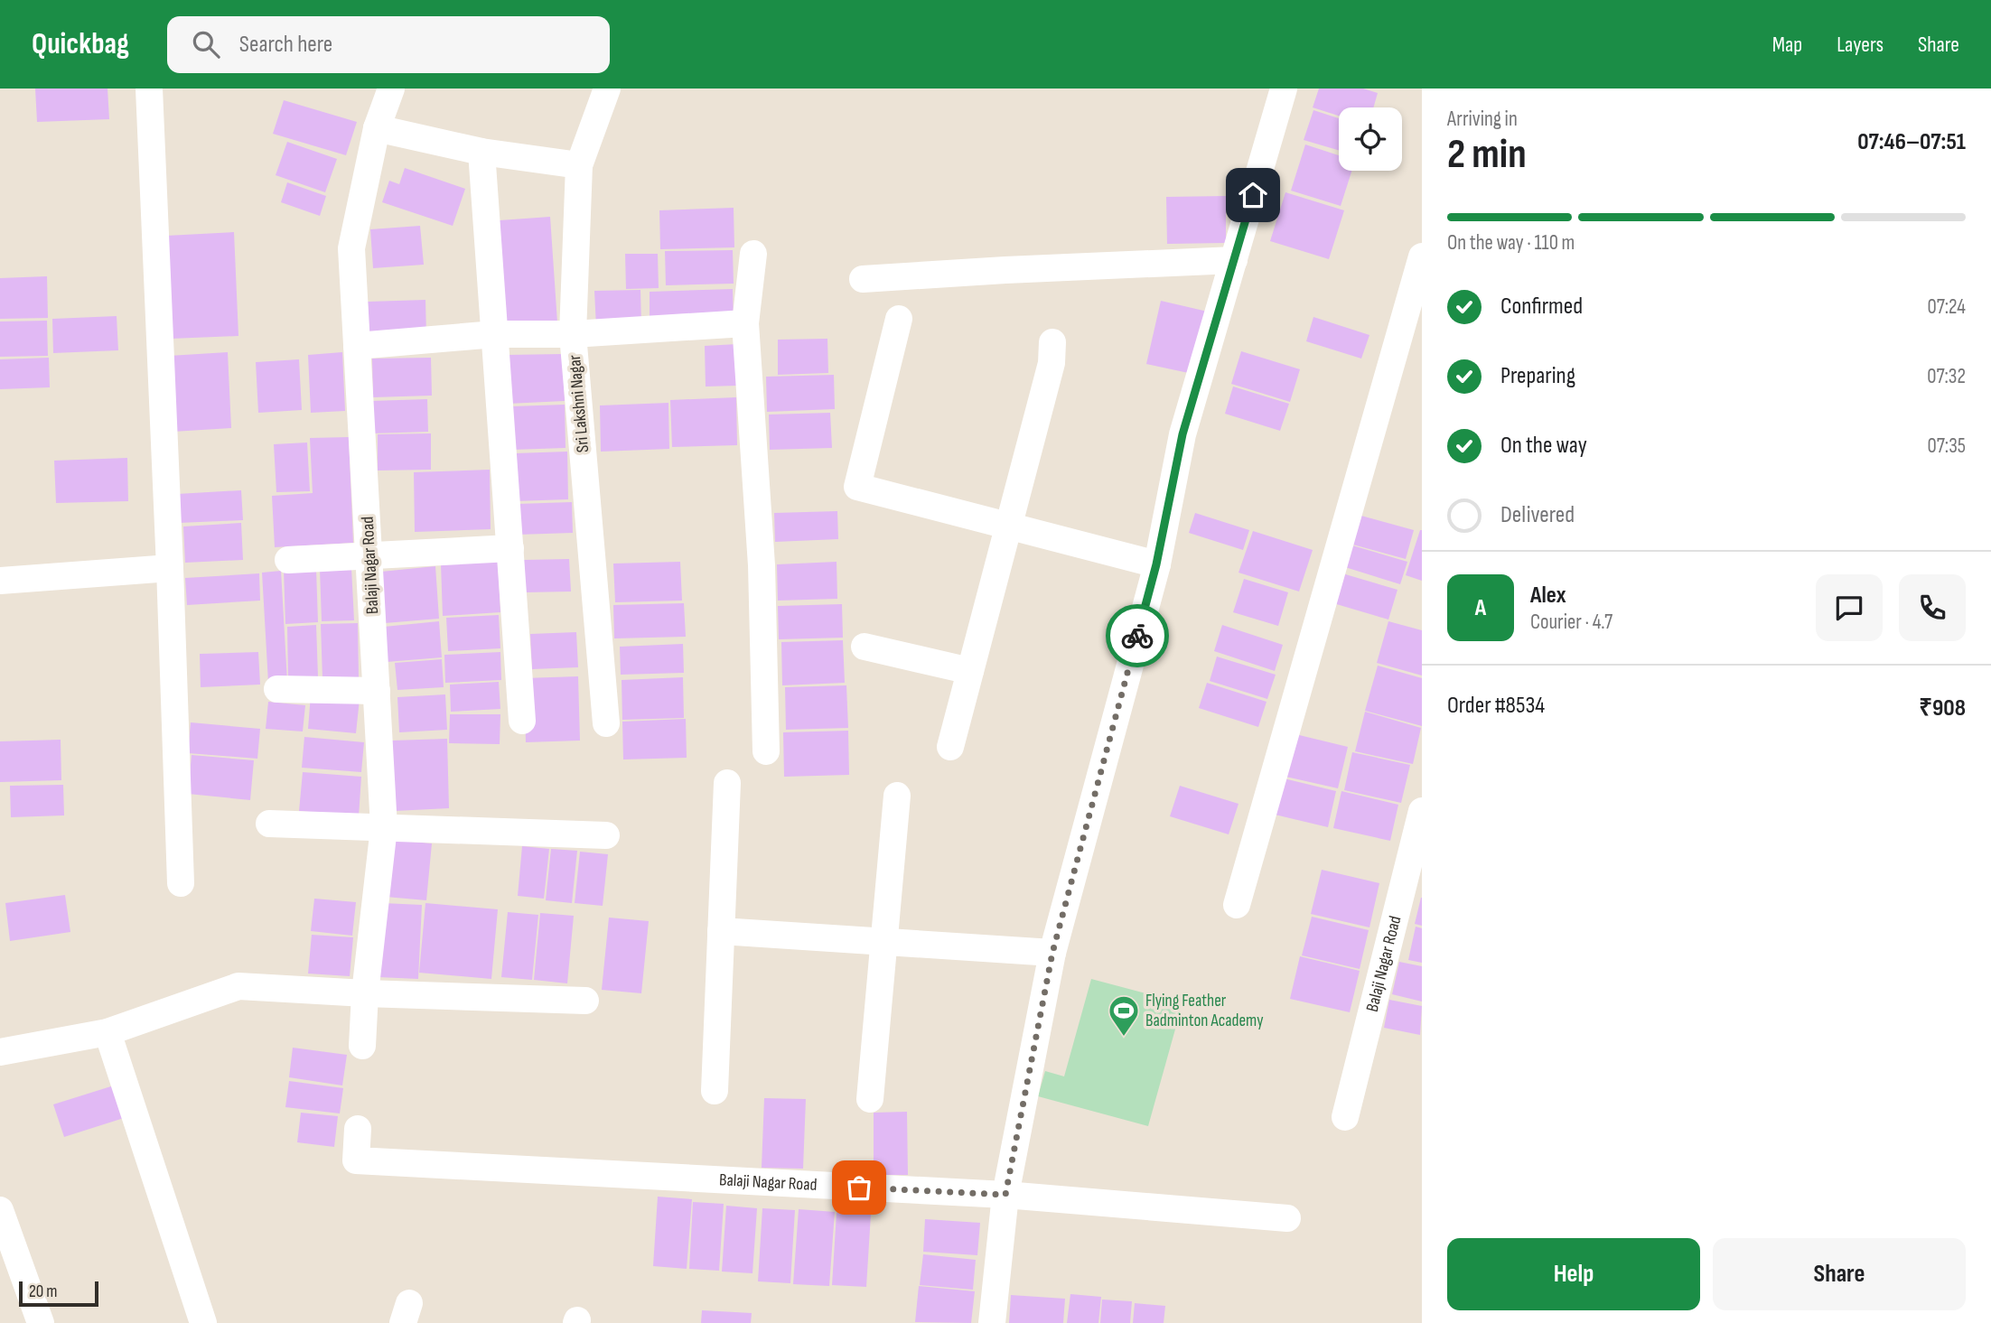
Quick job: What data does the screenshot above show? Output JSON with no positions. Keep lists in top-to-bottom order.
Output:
{
  "streets": {
    "street": ["Sri Lakshni Nagar", "Balaji Nagar Road"]
  },
  "places": {
    "sports": ["Flying Feather Badminton Academy"]
  },
  "scale_bar": "20 m",
  "page": {
    "header": "Quickbag",
    "search": "Search here",
    "nav": ["Map", "Layers", "Share"],
    "heading": ["2 min", "Arriving in", "07:46–07:51"],
    "panel": [
      "Alex",
      "Courier · 4.7",
      "Order #8534",
      "₹908"
    ],
    "bar": "On the way · 110 m",
    "list": [
      ["Confirmed", "07:24"],
      ["Preparing", "07:32"],
      ["On the way", "07:35"],
      "Delivered"
    ],
    "round": "A",
    "buttons": ["Help", "Share"],
    "scale": "20 m"
  }
}
